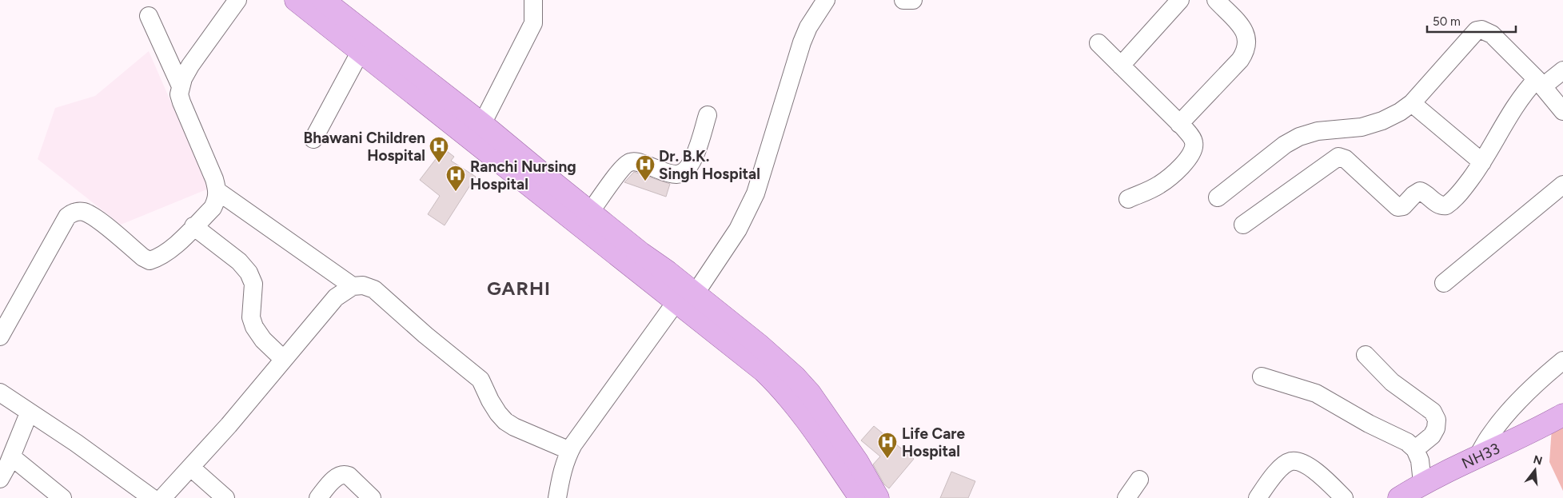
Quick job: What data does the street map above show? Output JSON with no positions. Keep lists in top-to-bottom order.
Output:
{
  "streets": {
    "main road": ["NH33"]
  },
  "districts": ["GARHI"],
  "places": {
    "hospital": [
      "Bhawani Children Hospital",
      "Dr. B.K. Singh Hospital",
      "Ranchi Nursing Hospital",
      "Life Care Hospital"
    ]
  },
  "scale_bar": "50 m",
  "north": "top"
}
